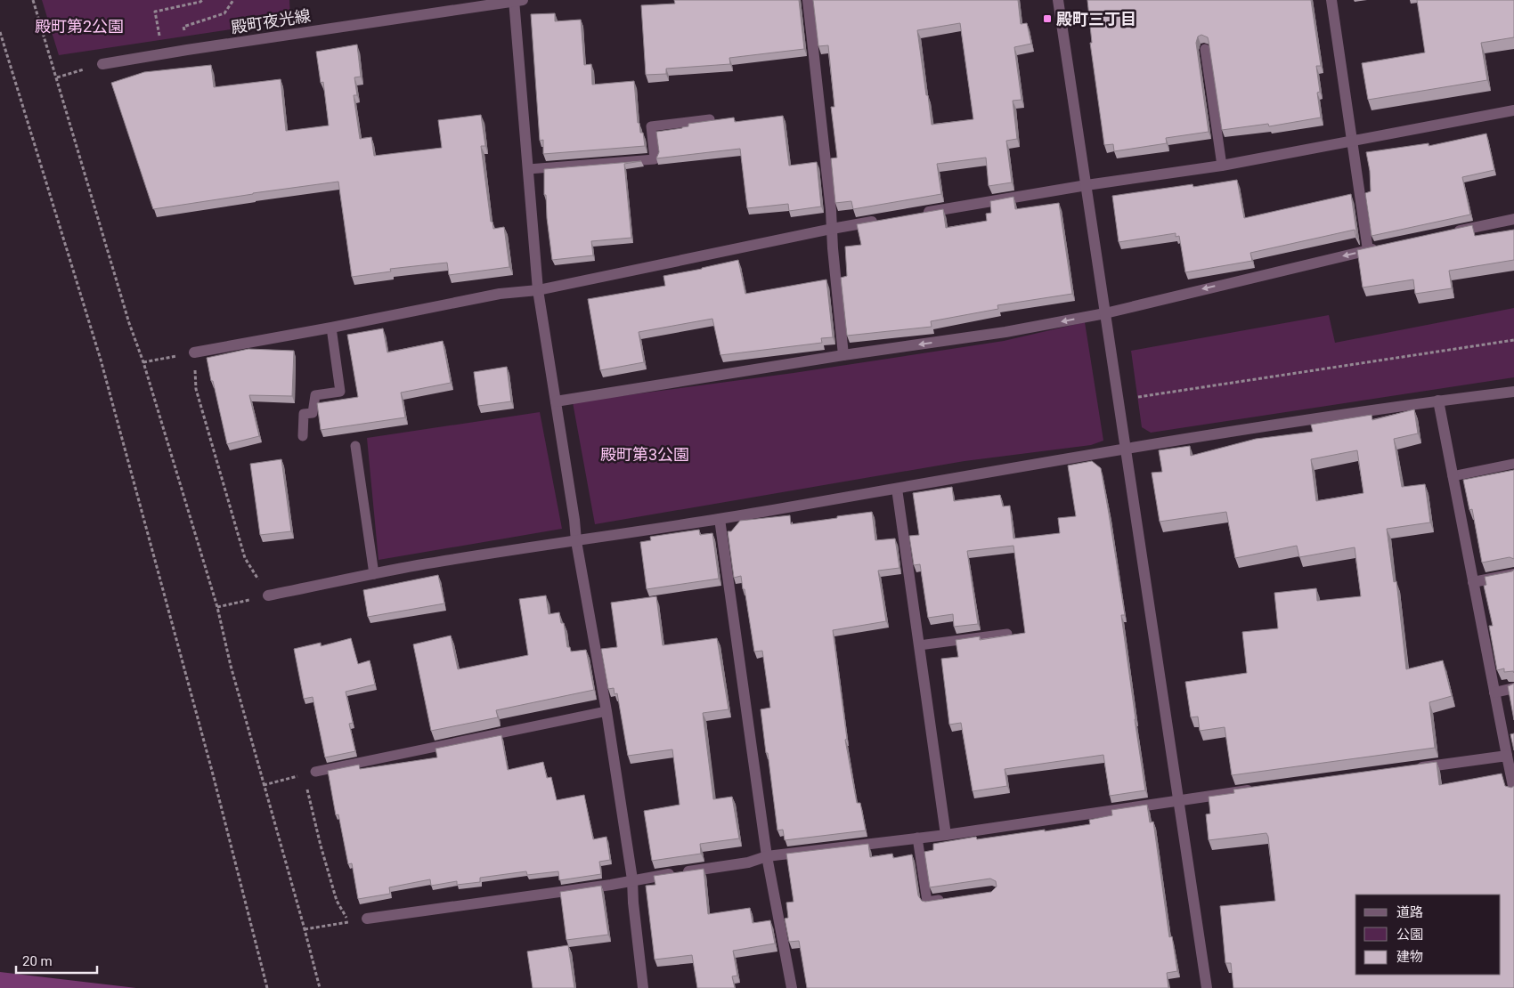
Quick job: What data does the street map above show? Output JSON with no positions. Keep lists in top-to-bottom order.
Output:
{
  "streets": {
    "street": ["殿町夜光線"]
  },
  "parks": ["殿町第2公園", "殿町第3公園"],
  "places": {
    "transit": ["殿町三丁目"]
  },
  "legend": ["道路", "公園", "建物"],
  "scale_bar": "20 m"
}
